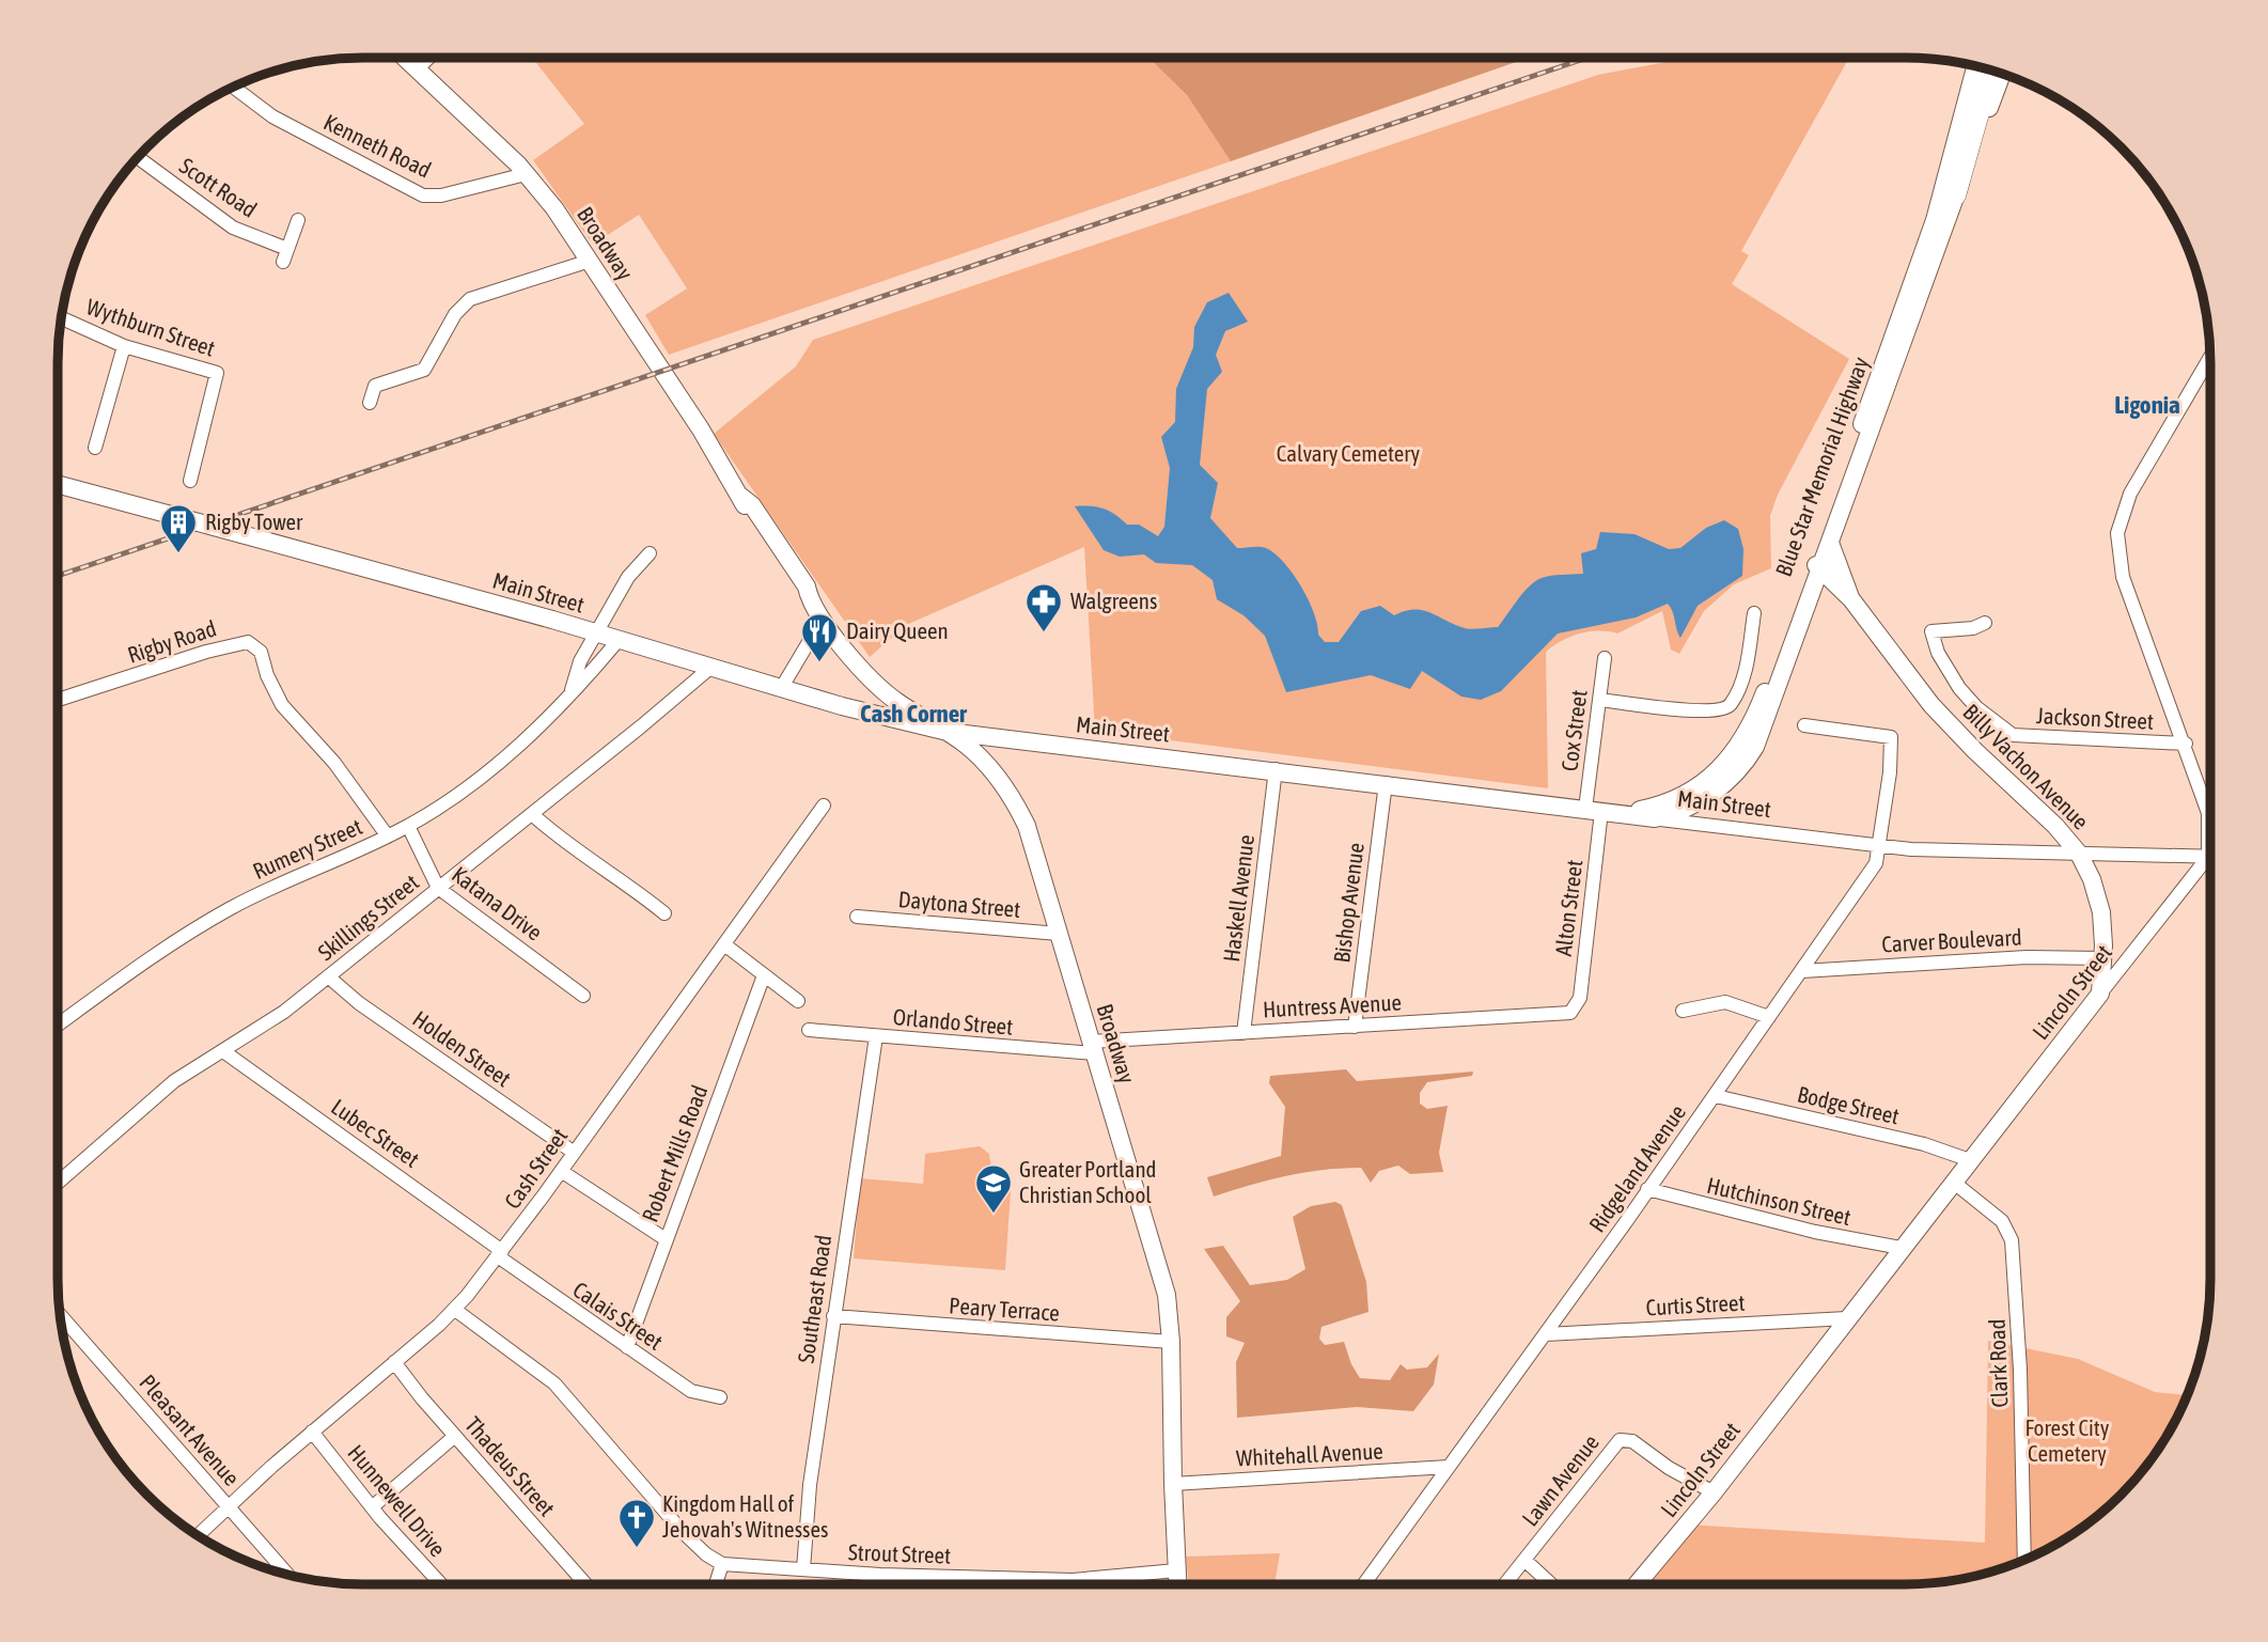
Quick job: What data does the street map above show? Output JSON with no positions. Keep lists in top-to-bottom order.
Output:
{
  "streets": {
    "main road": [
      "Broadway",
      "Blue Star Memorial Highway",
      "Main Street",
      "Billy Vachon Avenue",
      "Lincoln Street"
    ],
    "street": [
      "Kenneth Road",
      "Scott Road",
      "Wythburn Street",
      "Rigby Road",
      "Jackson Street",
      "Cox Street",
      "Rumery Street",
      "Haskell Avenue",
      "Bishop Avenue",
      "Katana Drive",
      "Daytona Street",
      "Alton Street",
      "Skillings Street",
      "Carver Boulevard",
      "Huntress Avenue",
      "Orlando Street",
      "Holden Street",
      "Bodge Street",
      "Lubec Street",
      "Robert Mills Road",
      "Cash Street",
      "Ridgeland Avenue",
      "Hutchinson Street",
      "Southeast Road",
      "Curtis Street",
      "Peary Terrace",
      "Calais Street",
      "Clark Road",
      "Pleasant Avenue",
      "Whitehall Avenue",
      "Thadeus Street",
      "Lawn Avenue",
      "Hunnewell Drive",
      "Strout Street"
    ]
  },
  "crossings": [
    ["Kenneth Road", "Broadway"],
    ["Broadway", "Main Street"],
    ["Broadway", "Daytona Street"],
    ["Broadway", "Huntress Avenue"],
    ["Broadway", "Orlando Street"],
    ["Broadway", "Peary Terrace"],
    ["Broadway", "Whitehall Avenue"],
    ["Broadway", "Strout Street"],
    ["Blue Star Memorial Highway", "Main Street"],
    ["Blue Star Memorial Highway", "Cox Street"],
    ["Blue Star Memorial Highway", "Billy Vachon Avenue"],
    ["Blue Star Memorial Highway", "Alton Street"],
    ["Main Street", "Cox Street"],
    ["Main Street", "Billy Vachon Avenue"],
    ["Main Street", "Rumery Street"],
    ["Main Street", "Haskell Avenue"],
    ["Main Street", "Bishop Avenue"],
    ["Main Street", "Alton Street"],
    ["Main Street", "Skillings Street"],
    ["Main Street", "Ridgeland Avenue"],
    ["Rigby Road", "Rumery Street"],
    ["Cox Street", "Alton Street"],
    ["Billy Vachon Avenue", "Carver Boulevard"],
    ["Billy Vachon Avenue", "Lincoln Street"],
    ["Rumery Street", "Katana Drive"],
    ["Haskell Avenue", "Huntress Avenue"],
    ["Bishop Avenue", "Huntress Avenue"],
    ["Katana Drive", "Skillings Street"],
    ["Alton Street", "Huntress Avenue"],
    ["Skillings Street", "Holden Street"],
    ["Skillings Street", "Lubec Street"],
    ["Carver Boulevard", "Ridgeland Avenue"],
    ["Lincoln Street", "Bodge Street"],
    ["Lincoln Street", "Hutchinson Street"],
    ["Lincoln Street", "Curtis Street"],
    ["Lincoln Street", "Clark Road"],
    ["Lincoln Street", "Lawn Avenue"],
    ["Huntress Avenue", "Orlando Street"],
    ["Orlando Street", "Southeast Road"],
    ["Holden Street", "Cash Street"],
    ["Bodge Street", "Ridgeland Avenue"],
    ["Lubec Street", "Cash Street"],
    ["Lubec Street", "Calais Street"],
    ["Robert Mills Road", "Calais Street"],
    ["Cash Street", "Calais Street"],
    ["Cash Street", "Pleasant Avenue"],
    ["Cash Street", "Thadeus Street"],
    ["Cash Street", "Hunnewell Drive"],
    ["Ridgeland Avenue", "Hutchinson Street"],
    ["Ridgeland Avenue", "Curtis Street"],
    ["Ridgeland Avenue", "Whitehall Avenue"],
    ["Southeast Road", "Peary Terrace"],
    ["Southeast Road", "Strout Street"]
  ],
  "districts": ["Ligonia", "Cash Corner"],
  "parks": ["Calvary Cemetery", "Forest City Cemetery"],
  "places": {
    "building": ["Rigby Tower"],
    "pharmacy": ["Walgreens"],
    "restaurant": ["Dairy Queen"],
    "school or university": ["Greater Portland Christian School"],
    "church": ["Kingdom Hall of Jehovah's Witnesses"]
  }
}
